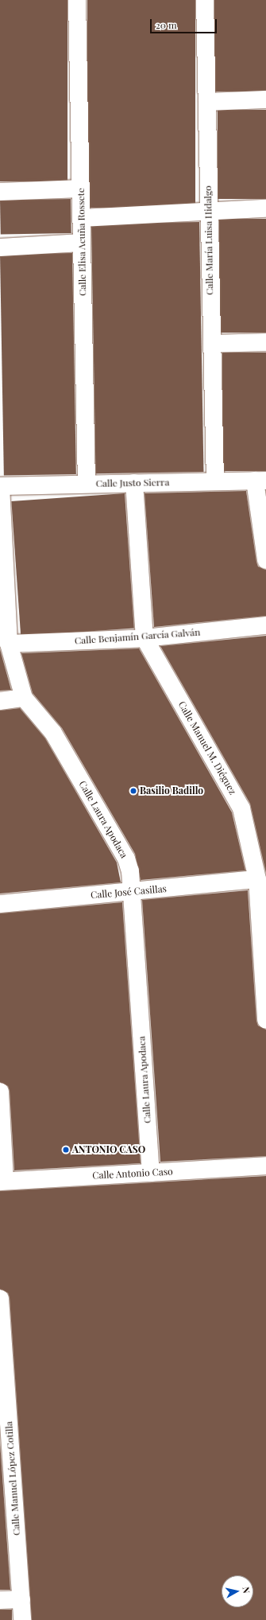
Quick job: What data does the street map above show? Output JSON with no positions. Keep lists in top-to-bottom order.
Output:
{
  "streets": {
    "street": [
      "Calle María Luisa Hidalgo",
      "Calle Elisa Acuña Rossete",
      "Calle Justo Sierra",
      "Calle Benjamín García Galván",
      "Calle Manuel M. Diéguez",
      "Calle Laura Apodaca",
      "Calle José Casillas",
      "Calle Antonio Caso",
      "Calle Manuel López Cotilla"
    ]
  },
  "crossings": [
    ["Calle María Luisa Hidalgo", "Calle Justo Sierra"],
    ["Calle Elisa Acuña Rossete", "Calle Justo Sierra"],
    ["Calle Justo Sierra", "Calle Manuel M. Diéguez"],
    ["Calle Justo Sierra", "Calle Laura Apodaca"],
    ["Calle Benjamín García Galván", "Calle Manuel M. Diéguez"],
    ["Calle Benjamín García Galván", "Calle Laura Apodaca"],
    ["Calle Manuel M. Diéguez", "Calle José Casillas"],
    ["Calle Laura Apodaca", "Calle José Casillas"],
    ["Calle Laura Apodaca", "Calle Antonio Caso"]
  ],
  "places": ["Basilio Badillo", "ANTONIO CASO"],
  "scale_bar": "20 m",
  "north": "right"
}
